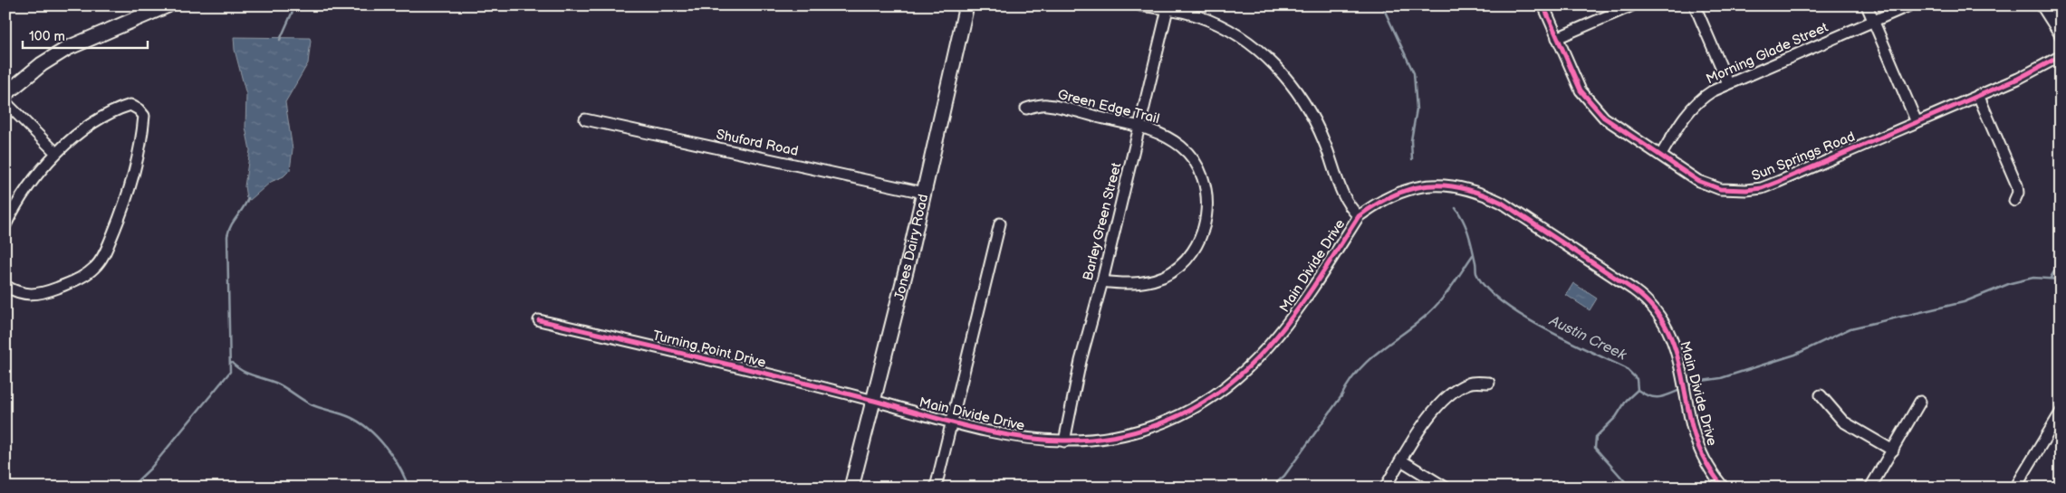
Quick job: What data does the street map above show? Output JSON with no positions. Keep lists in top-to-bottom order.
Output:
{
  "streets": {
    "street": [
      "Morning Glade Street",
      "Green Edge Trail",
      "Shuford Road",
      "Sun Springs Road",
      "Barley Green Street",
      "Jones Dairy Road",
      "Main Divide Drive",
      "Turning Point Drive"
    ]
  },
  "crossings": [
    ["Morning Glade Street", "Sun Springs Road"],
    ["Green Edge Trail", "Barley Green Street"],
    ["Shuford Road", "Jones Dairy Road"],
    ["Barley Green Street", "Main Divide Drive"],
    ["Jones Dairy Road", "Main Divide Drive"],
    ["Jones Dairy Road", "Turning Point Drive"],
    ["Main Divide Drive", "Turning Point Drive"]
  ],
  "water": ["Austin Creek"],
  "scale_bar": "100 m"
}
